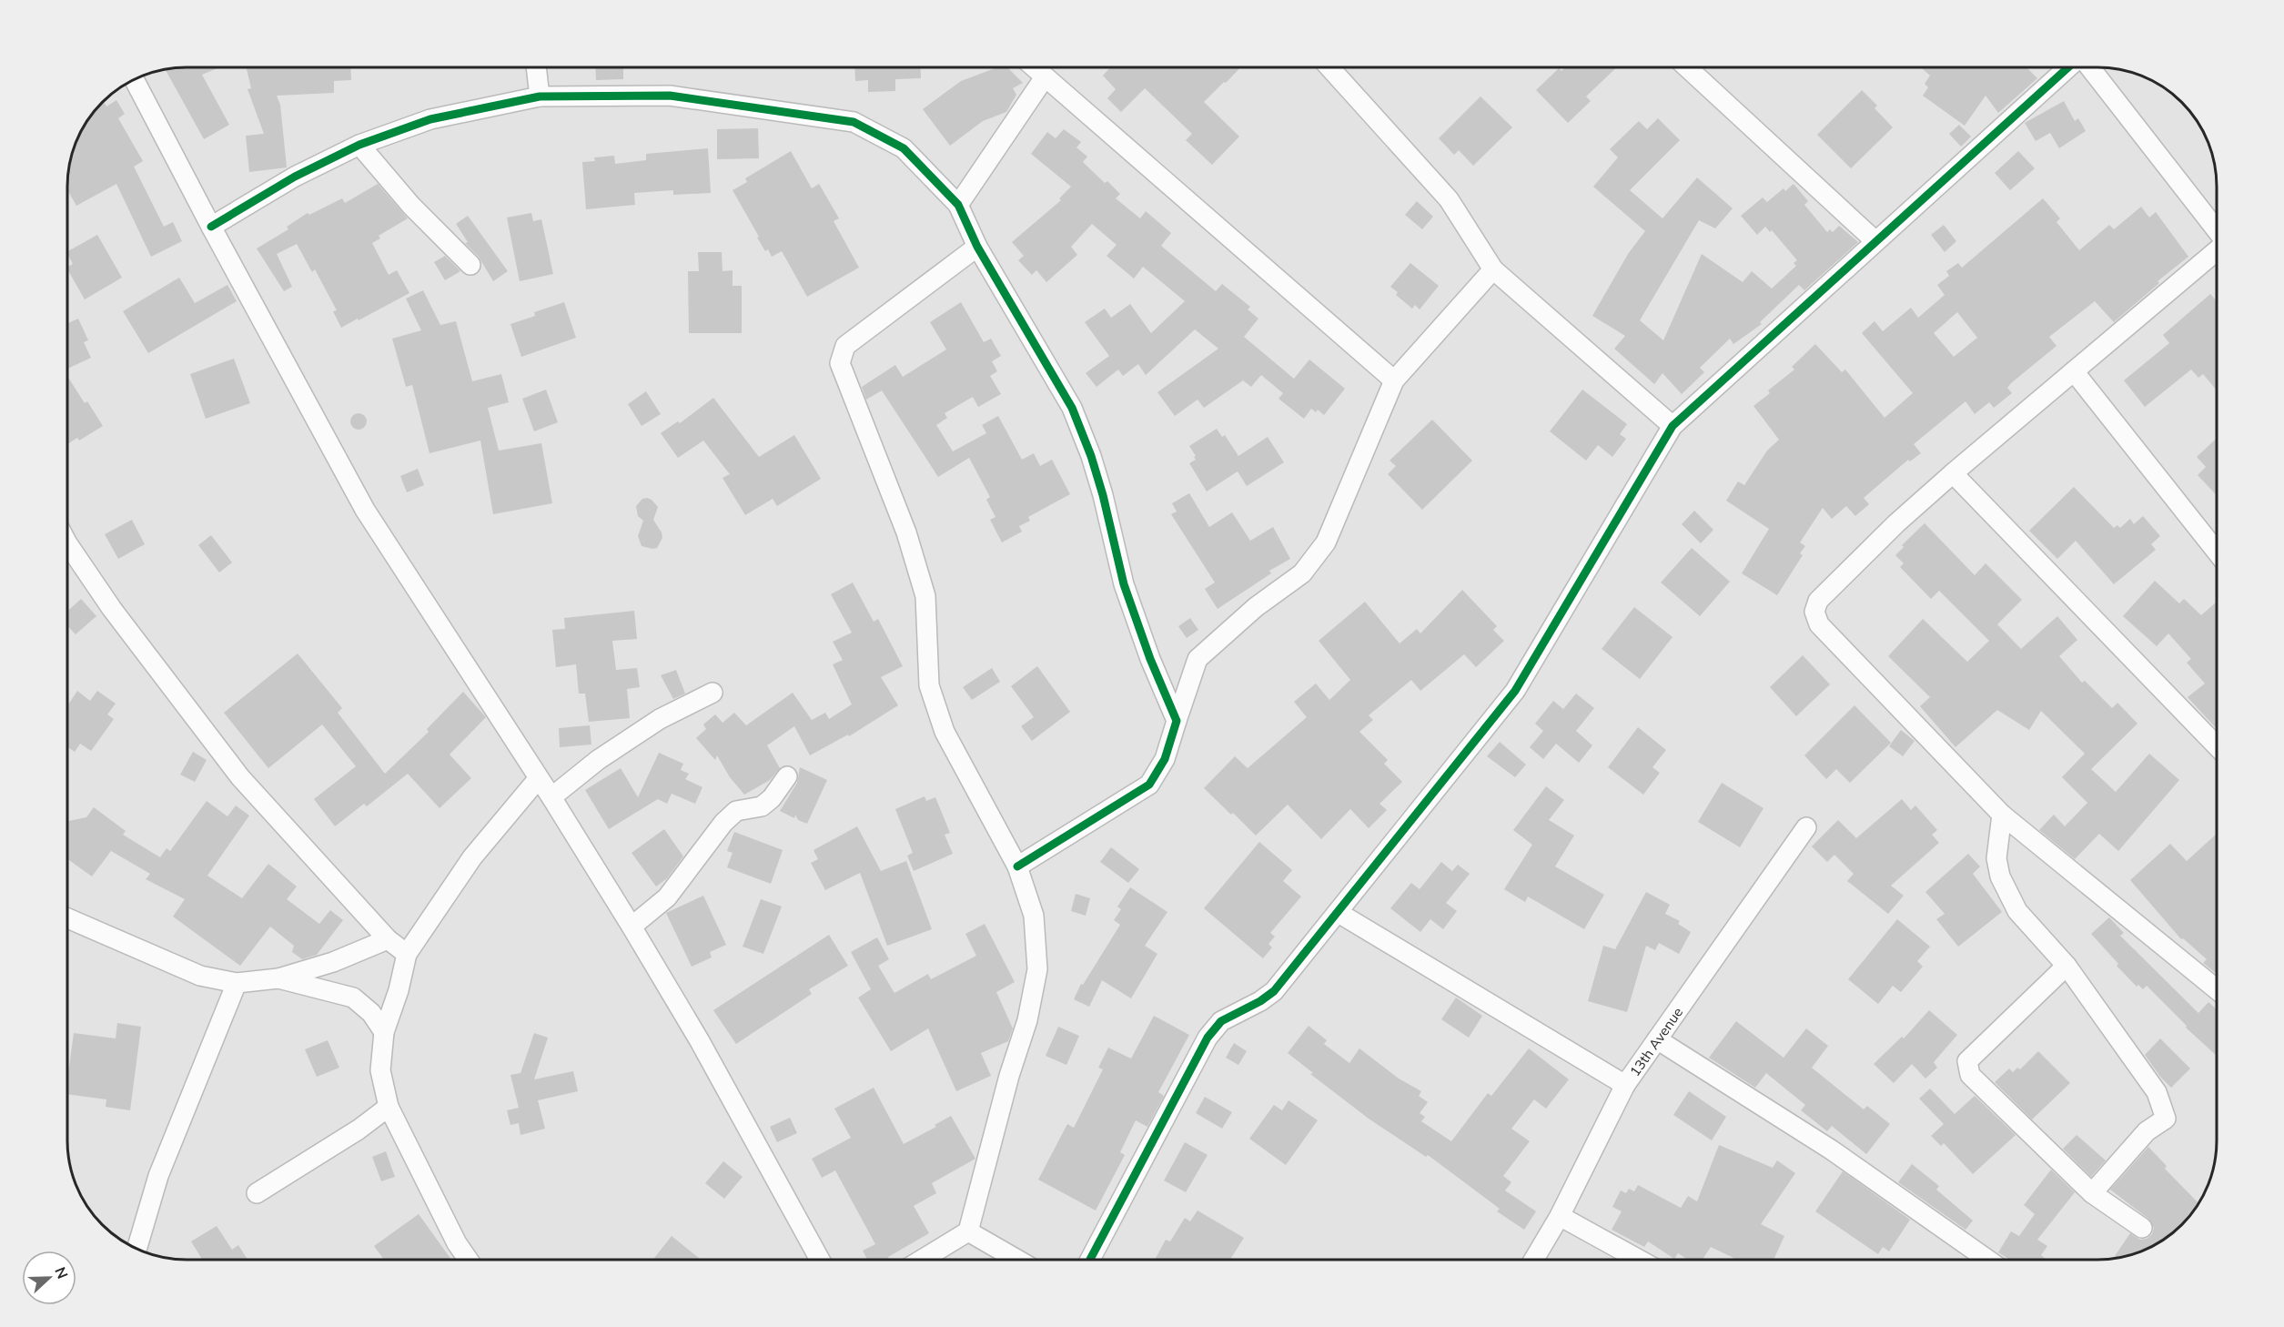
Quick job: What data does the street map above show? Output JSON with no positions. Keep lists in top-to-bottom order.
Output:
{
  "streets": {
    "street": ["13th Avenue"]
  },
  "north": "right"
}
